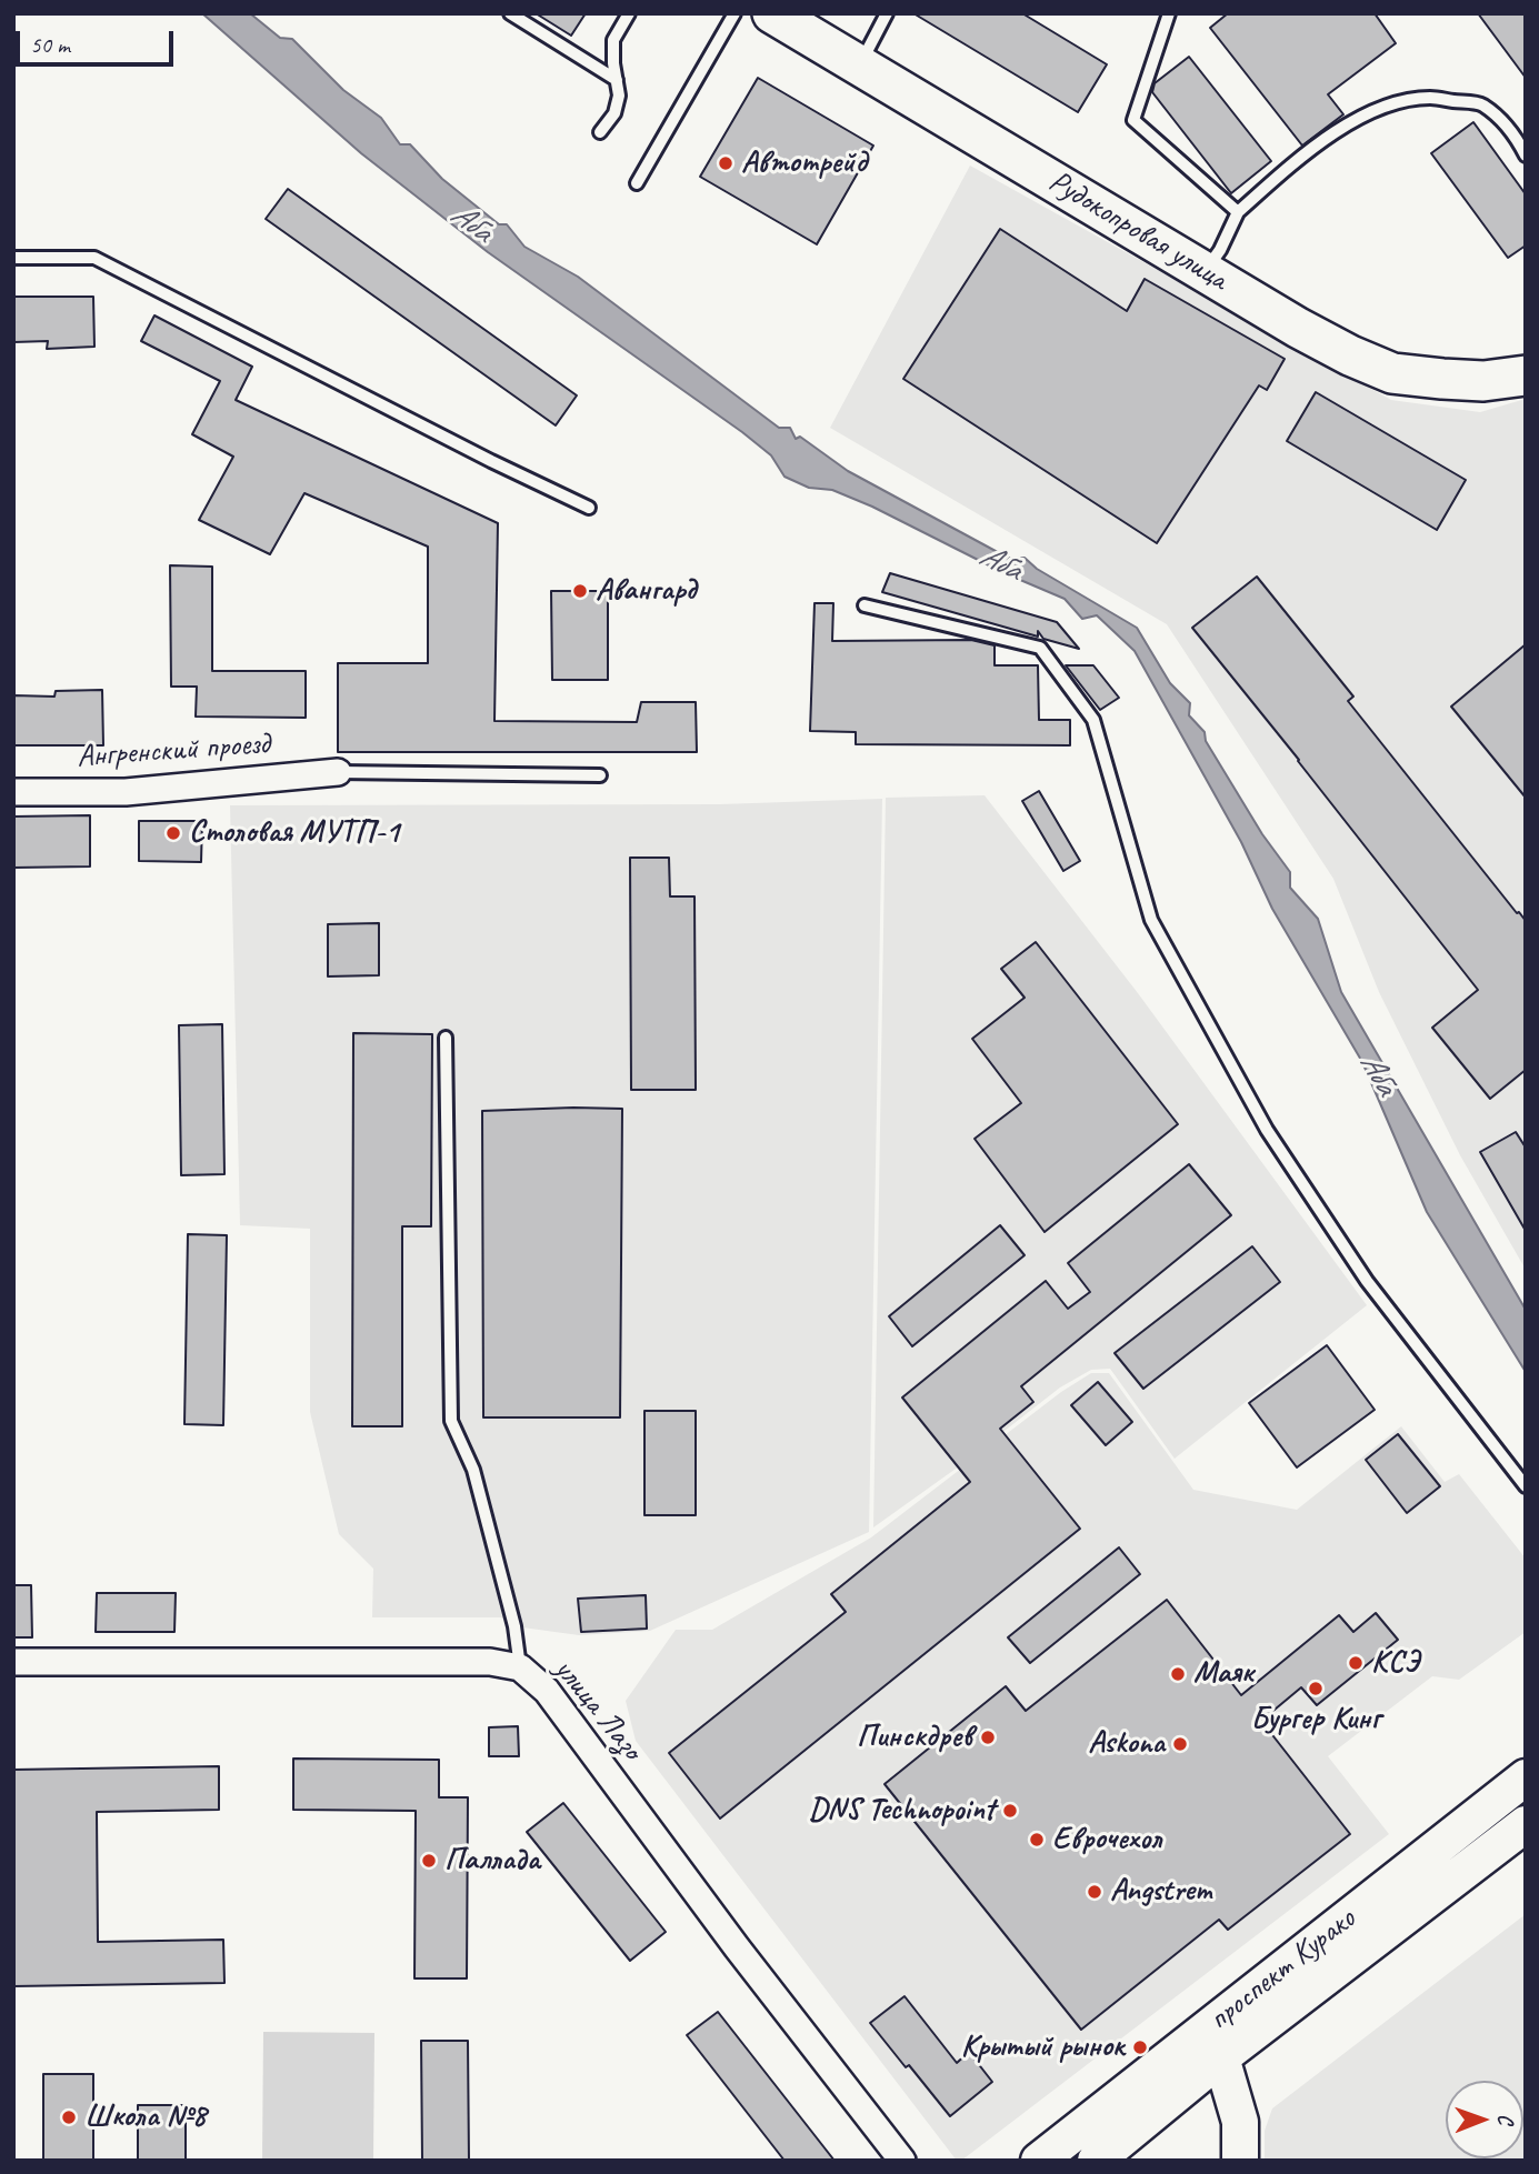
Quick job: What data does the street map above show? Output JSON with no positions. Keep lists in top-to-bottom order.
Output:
{
  "streets": {
    "main road": ["Рудокопровая улица", "проспект Курако"],
    "street": ["Ангренский проезд", "улица Лазо"]
  },
  "water": ["Аба"],
  "places": [
    "Автотрейд",
    "Авангард",
    "Столовая МУТП-1",
    "КСЭ",
    "Маяк",
    "Бургер Кинг",
    "Пинскдрев",
    "Askona",
    "DNS Technopoint",
    "Еврочехол",
    "Паллада",
    "Angstrem",
    "Крытый рынок",
    "Школа №8"
  ],
  "scale_bar": "50 m",
  "north": "right"
}
